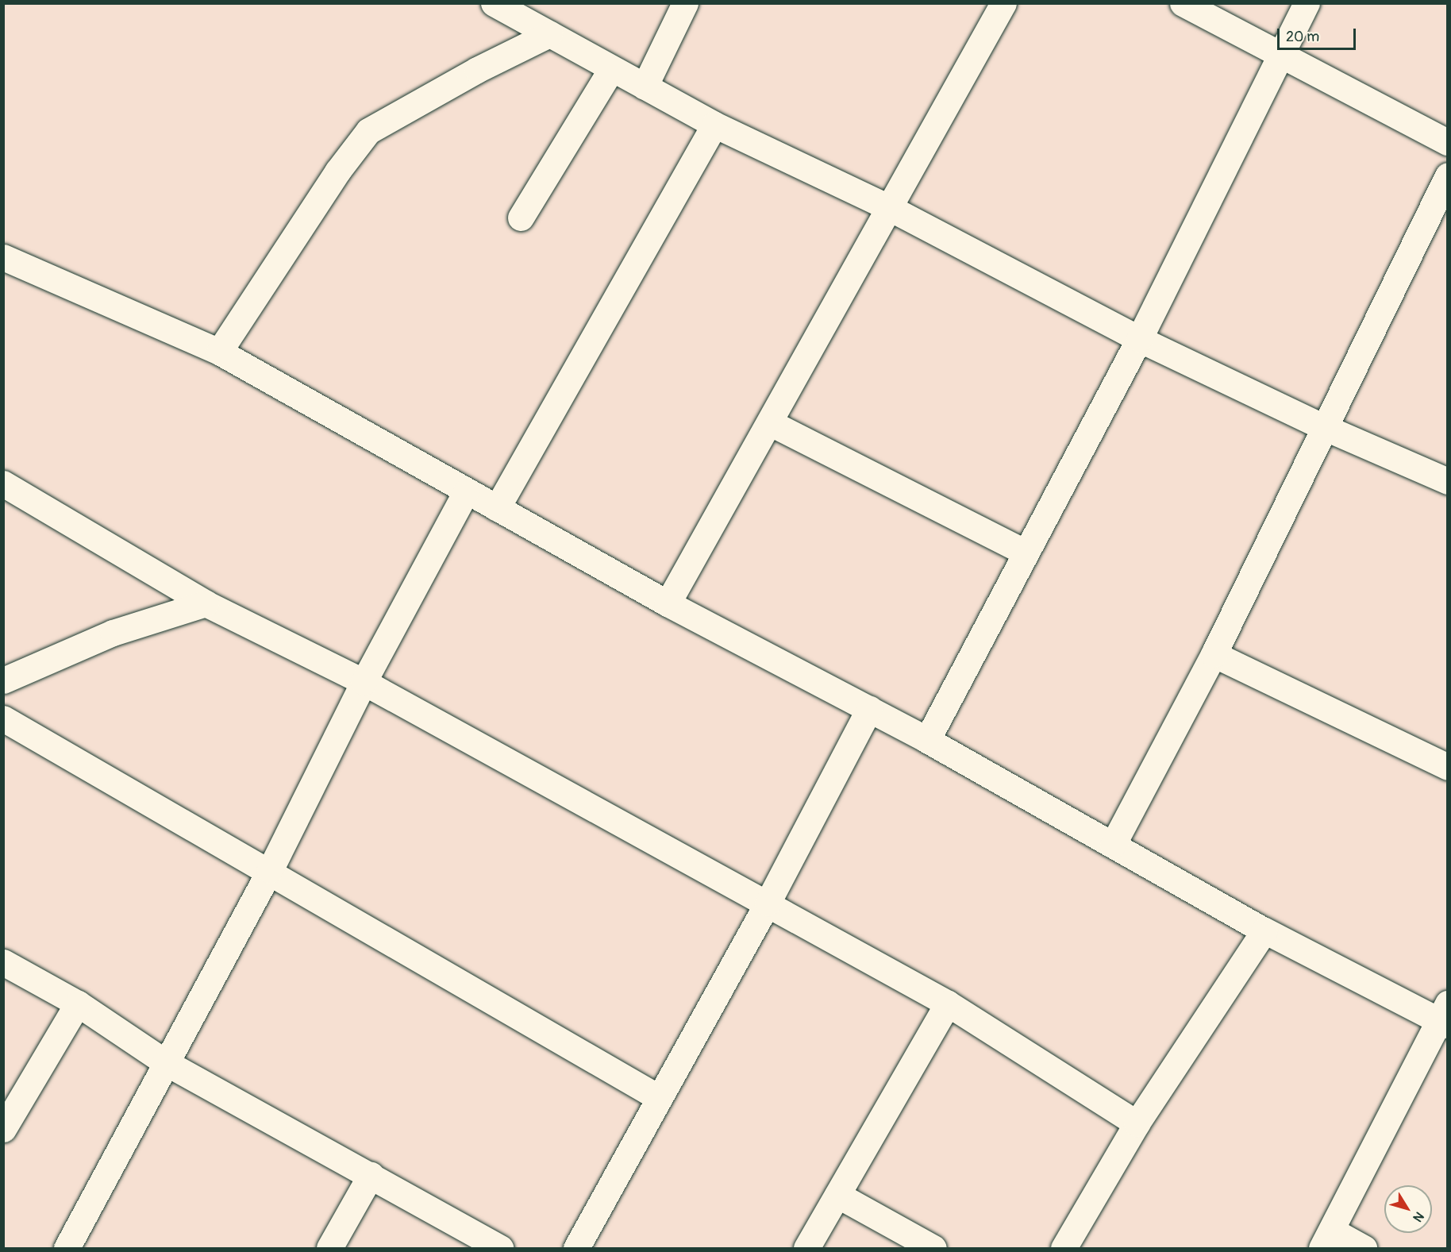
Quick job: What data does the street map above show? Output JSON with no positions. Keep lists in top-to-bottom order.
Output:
{
  "scale_bar": "20 m",
  "north": "bottom right"
}
